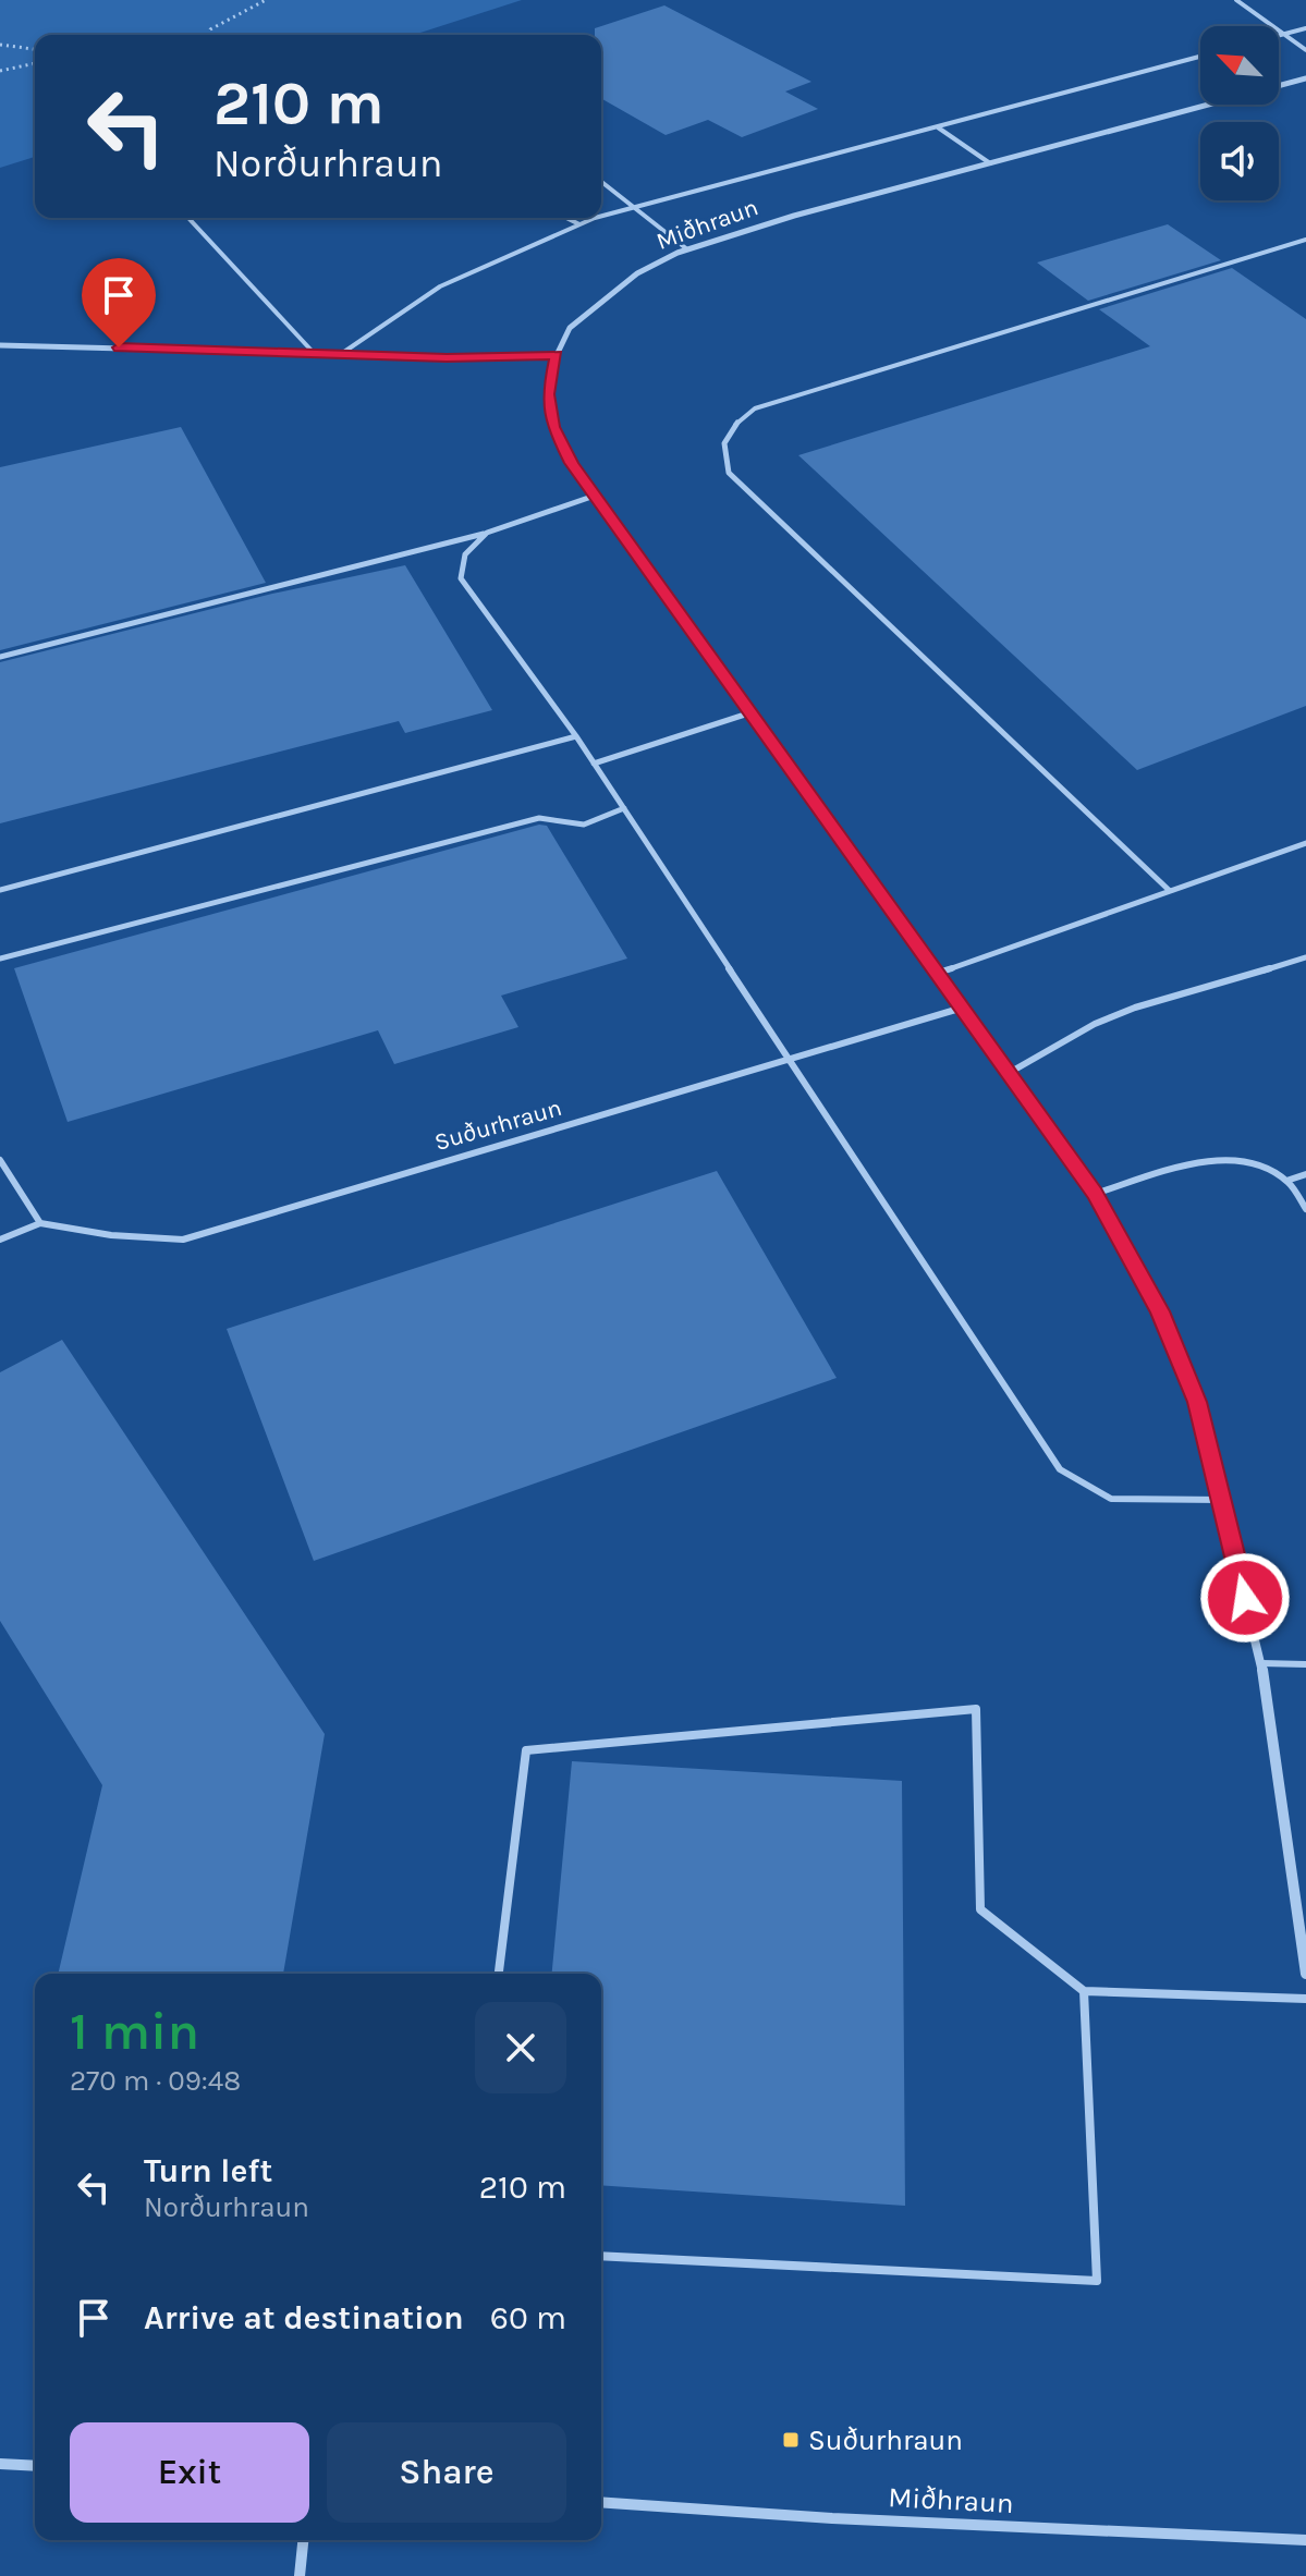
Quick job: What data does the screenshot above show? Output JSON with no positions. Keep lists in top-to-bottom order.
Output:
{
  "streets": {
    "street": ["Miðhraun"],
    "lane": ["Suðurhraun"]
  },
  "crossings": [
    ["Miðhraun", "Suðurhraun"]
  ],
  "places": {
    "transit": ["Suðurhraun"]
  },
  "north": "top left",
  "page": {
    "turn": ["210 m", "Norðurhraun"],
    "heading": ["1 min", "270 m · 09:48"],
    "list": [
      {
        "name": "Turn left",
        "note": "Norðurhraun",
        "value": "210 m"
      },
      {
        "name": "Arrive at destination",
        "value": "60 m"
      }
    ],
    "buttons": ["Exit", "Share"]
  }
}
